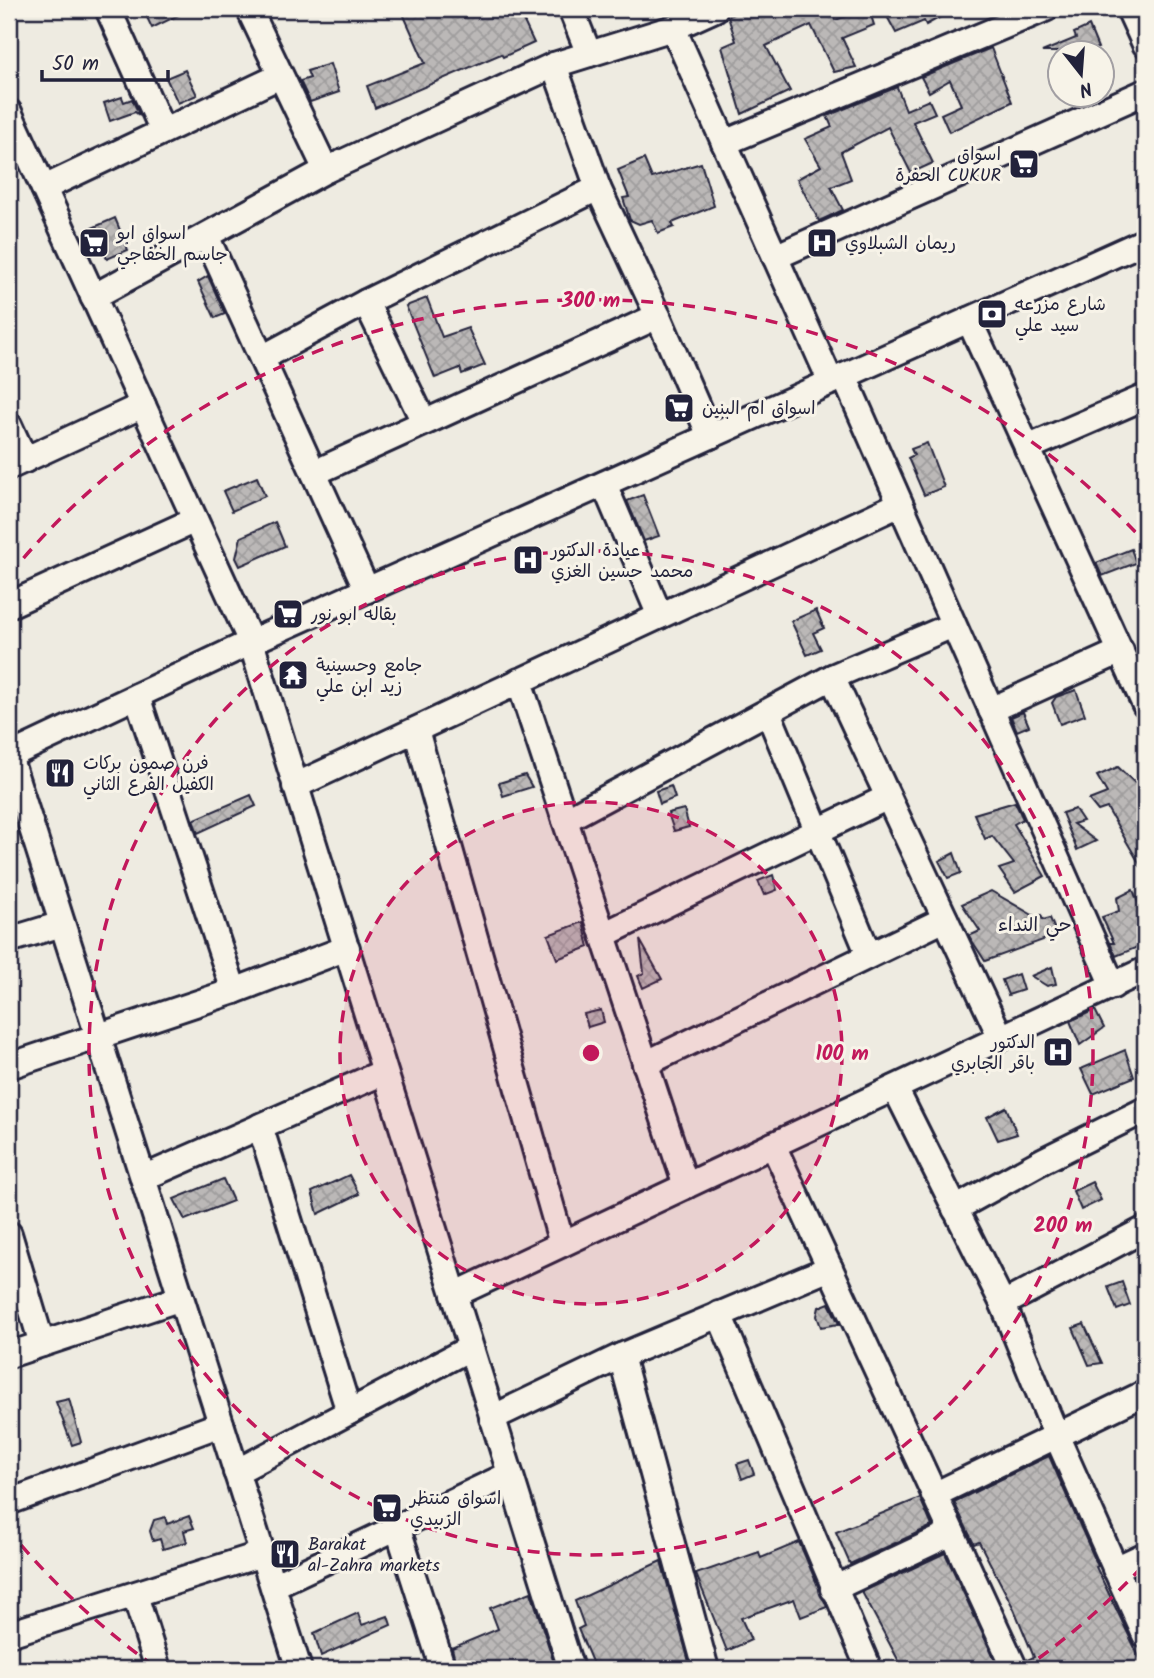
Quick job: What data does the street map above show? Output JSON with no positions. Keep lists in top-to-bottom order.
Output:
{
  "districts": ["حي النداء"],
  "places": {
    "supermarket": [
      "اسواق الحفرة CUKUR",
      "اسواق ابو جاسم الخفاجي",
      "اسواق ام البنين",
      "بقاله ابو نور",
      "اسواق منتظر الزبيدي"
    ],
    "hospital": ["ريمان الشبلاوي", "عيادة الدكتور محمد حسين الغزي", "الدكتور باقر الجابري"],
    "bank": ["شارع مزرعه سيد علي"],
    "temple": ["جامع وحسينية زيد ابن علي"],
    "restaurant": ["فرن صمون بركات الكفيل الفرع الثاني", "Barakat al-Zahra markets"]
  },
  "scale_bar": "50 m",
  "north": "bottom",
  "rings": ["300 m", "100 m", "200 m"]
}
